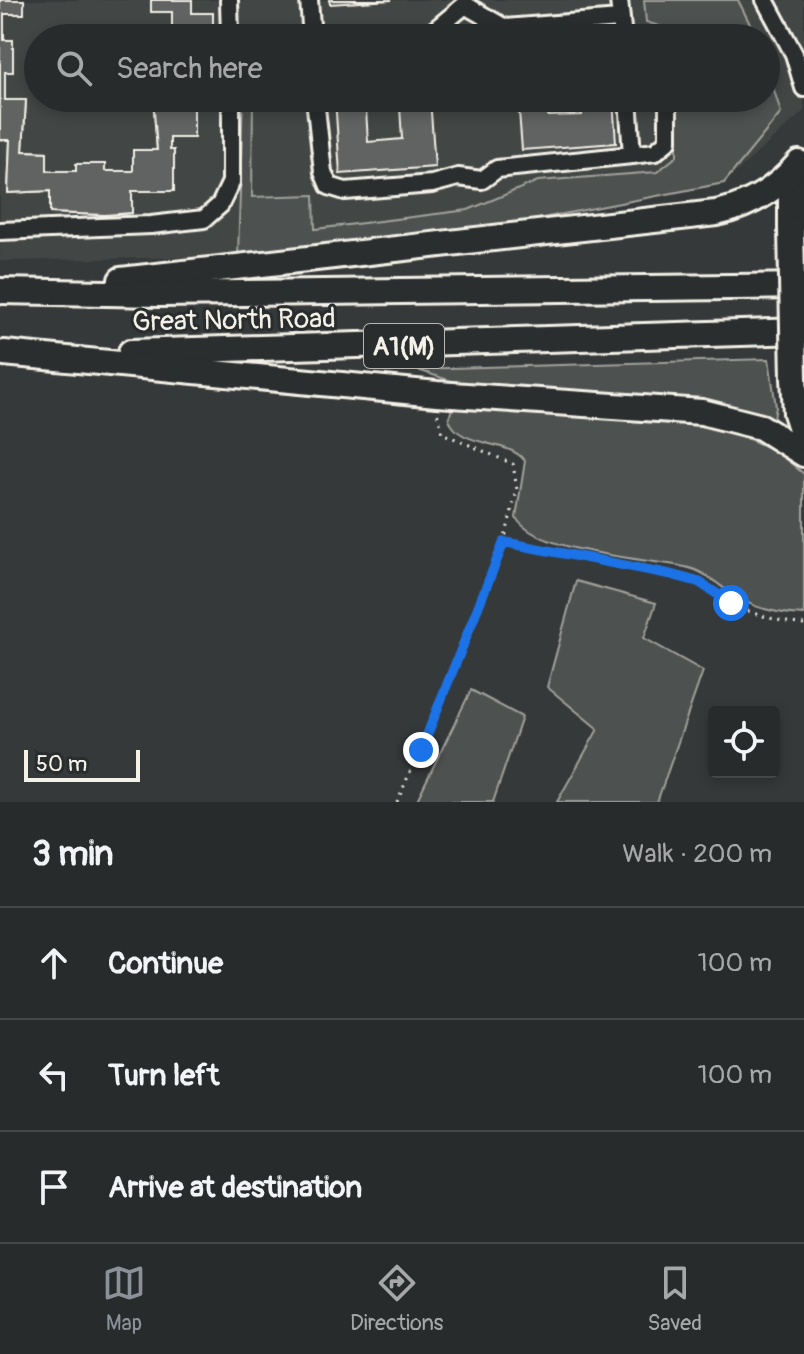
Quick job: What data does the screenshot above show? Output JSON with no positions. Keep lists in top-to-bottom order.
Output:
{
  "streets": {
    "highway": ["Great North Road", "A1(M)"]
  },
  "scale_bar": "50 m",
  "page": {
    "search": "Search here",
    "scale": "50 m",
    "heading": ["3 min", "Walk · 200 m"],
    "list": [
      ["Continue", "100 m"],
      ["Turn left", "100 m"],
      "Arrive at destination"
    ],
    "nav": ["Map", "Directions", "Saved"]
  }
}
